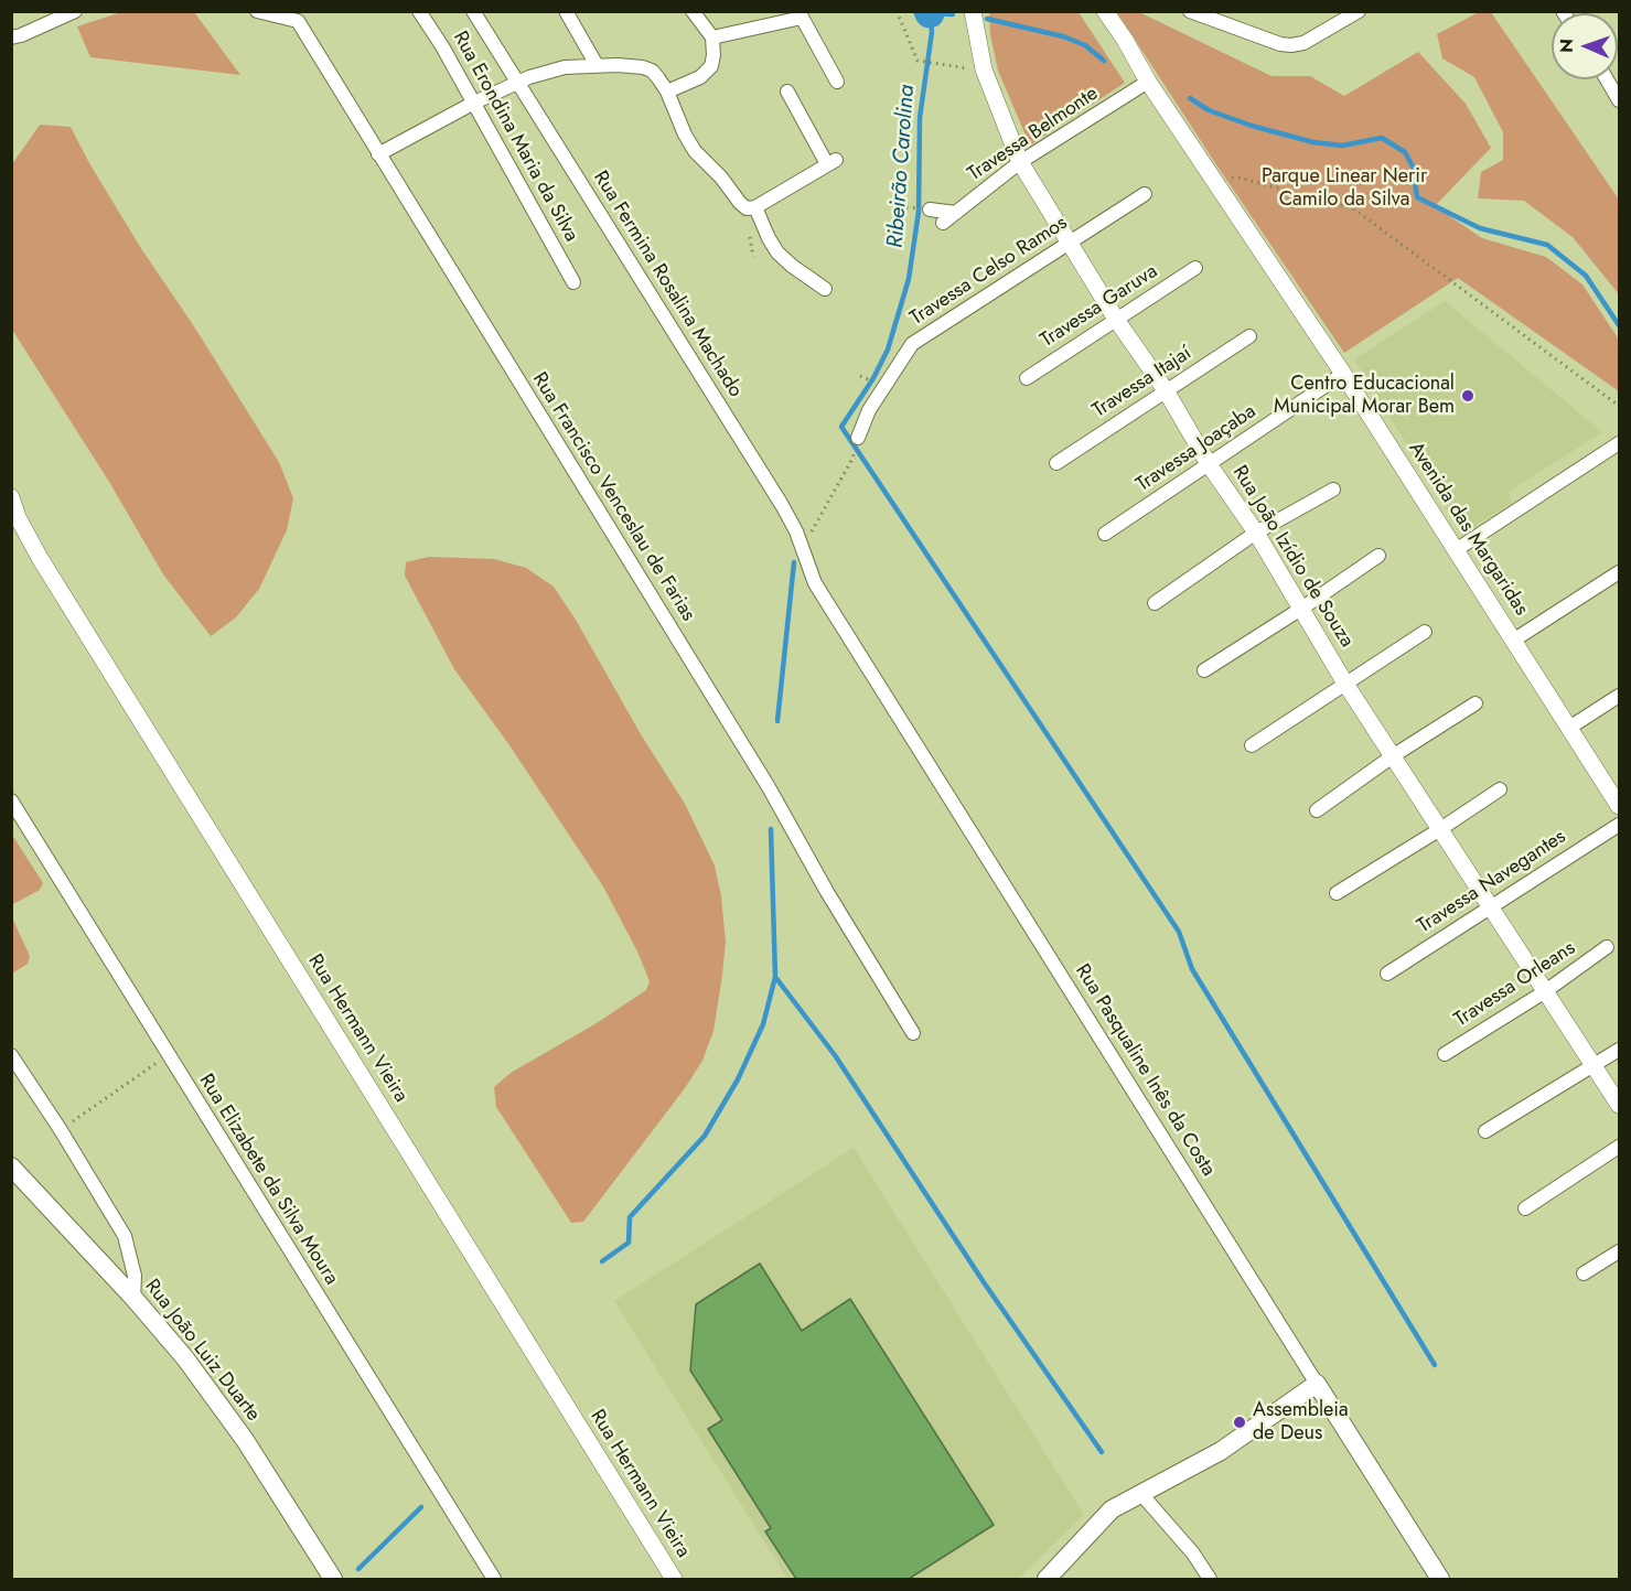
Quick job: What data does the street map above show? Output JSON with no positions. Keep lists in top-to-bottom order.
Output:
{
  "streets": {
    "main road": ["Rua Pasqualine Inês da Costa", "Rua João Luiz Duarte"],
    "street": [
      "Travessa Belmonte",
      "Rua Erondina Maria da Silva",
      "Travessa Celso Ramos",
      "Rua Fermina Rosalina Machado",
      "Travessa Garuva",
      "Travessa Itajaí",
      "Travessa Joaçaba",
      "Rua Francisco Venceslau de Farias",
      "Avenida das Margaridas",
      "Rua João Izídio de Souza",
      "Travessa Navegantes",
      "Travessa Orleans",
      "Rua Hermann Vieira",
      "Rua Elizabete da Silva Moura"
    ]
  },
  "crossings": [
    ["Travessa Belmonte", "Avenida das Margaridas"],
    ["Travessa Belmonte", "Rua João Izídio de Souza"],
    ["Travessa Celso Ramos", "Rua João Izídio de Souza"],
    ["Rua Fermina Rosalina Machado", "Rua Pasqualine Inês da Costa"],
    ["Travessa Garuva", "Rua João Izídio de Souza"],
    ["Travessa Itajaí", "Rua João Izídio de Souza"],
    ["Travessa Joaçaba", "Avenida das Margaridas"],
    ["Travessa Joaçaba", "Rua João Izídio de Souza"],
    ["Rua João Izídio de Souza", "Travessa Navegantes"],
    ["Rua João Izídio de Souza", "Travessa Orleans"]
  ],
  "water": ["Ribeirão Carolina"],
  "parks": ["Parque Linear Nerir Camilo da Silva"],
  "places": ["Centro Educacional Municipal Morar Bem", "Assembleia de Deus"],
  "north": "left"
}
